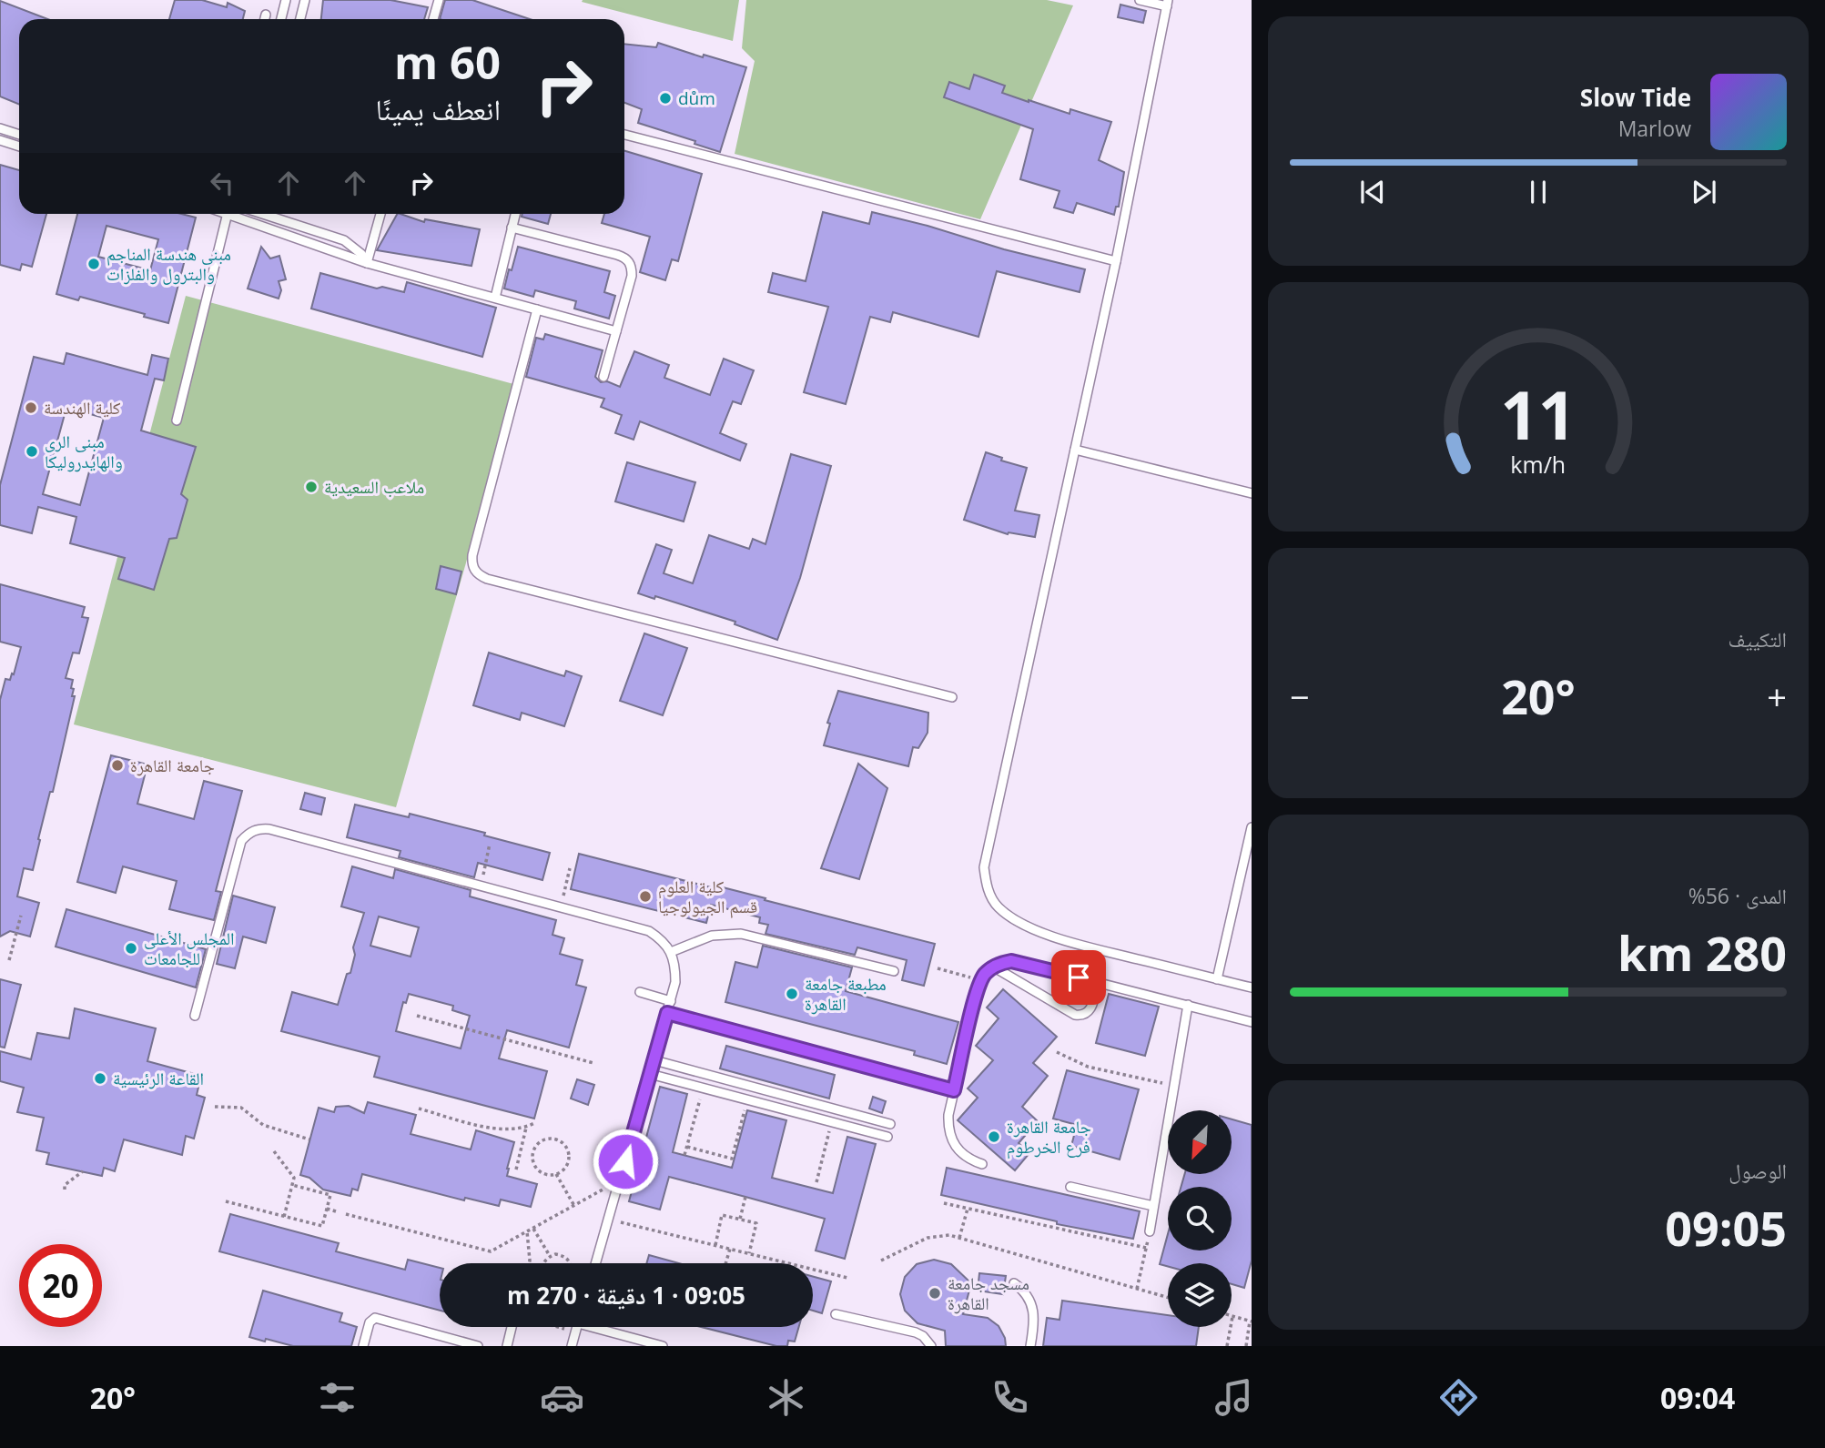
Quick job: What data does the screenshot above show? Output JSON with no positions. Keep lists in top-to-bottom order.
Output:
{
  "places": [
    "dům",
    "مبنى هندسة المناجم والبترول والفلزات",
    "كلية الهندسة",
    "مبنى الرى والهايدروليكا",
    "ملاعب السعيدية",
    "جامعة القاهرة",
    "كلية العلوم قسم الجيولوجيا",
    "المجلس الأعلى للجامعات",
    "مطبعة جامعة القاهرة",
    "القاعة الرئيسية",
    "جامعة القاهرة فرع الخرطوم",
    "مسجد جامعة القاهرة"
  ],
  "north": "bottom left",
  "page": {
    "turn": ["60 m", "انعطف يمينًا"],
    "song": ["Slow Tide", "Marlow"],
    "tile": [
      "التكييف",
      ["المدى · 56%", "280 km"],
      ["الوصول", "09:05"]
    ],
    "heat": ["−", "20°", "+"],
    "limit": "20",
    "trip": "09:05 · 1 دقيقة · 270 m",
    "tabs": ["09:04", "20°"],
    "gauge": ["11", "km/h"]
  }
}
